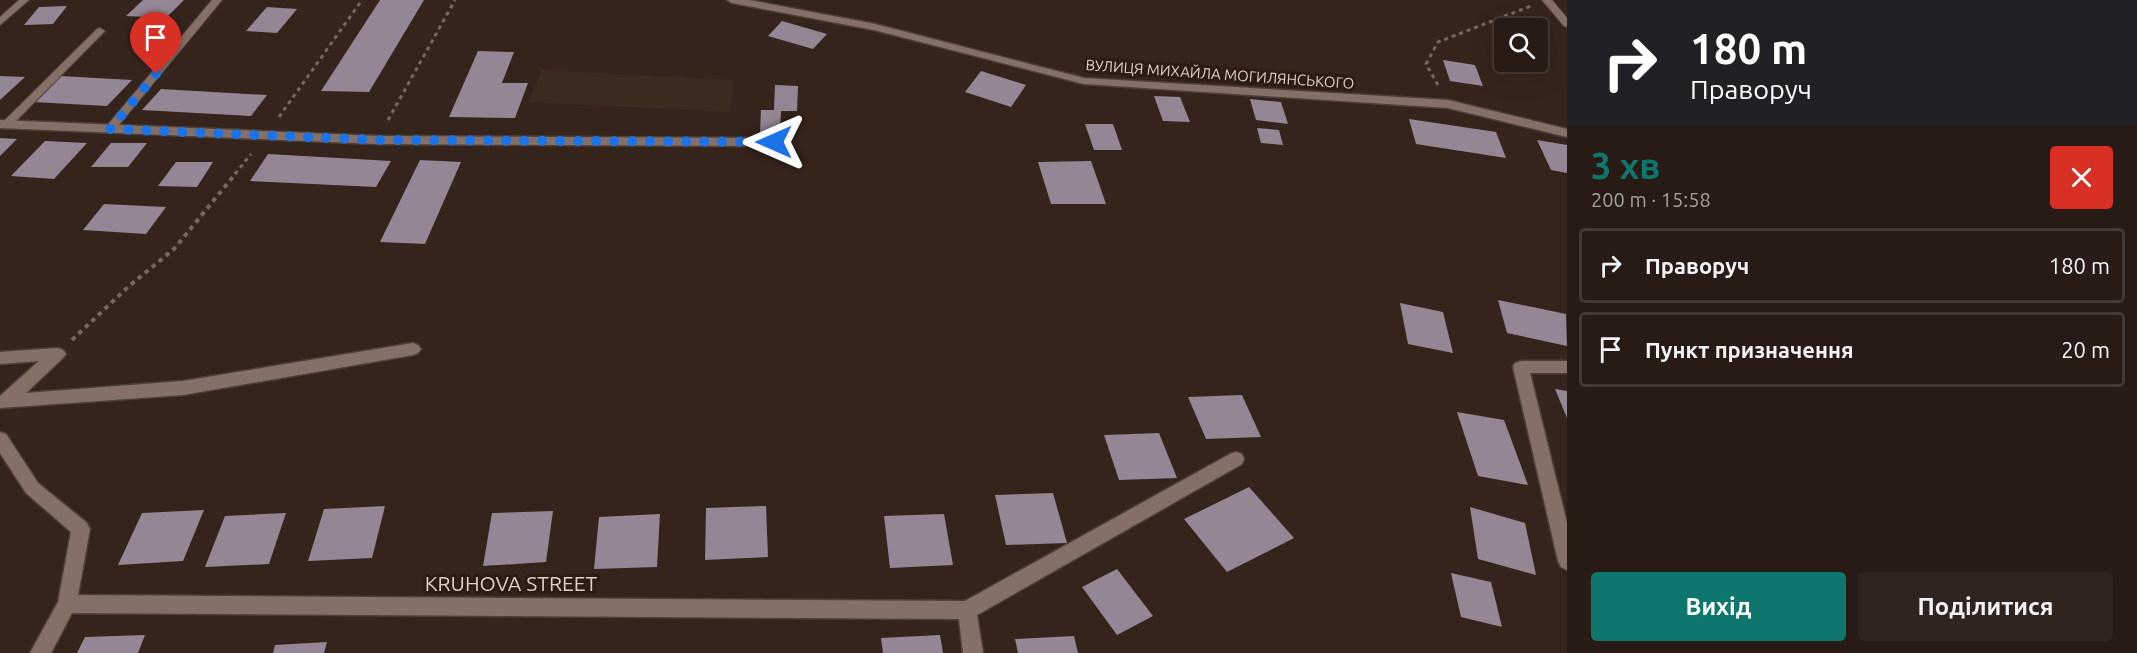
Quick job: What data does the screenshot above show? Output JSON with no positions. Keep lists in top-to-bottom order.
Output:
{
  "streets": {
    "street": ["ВУЛИЦЯ МИХАЙЛА МОГИЛЯНСЬКОГО", "KRUHOVA STREET"]
  },
  "page": {
    "turn": ["180 m", "Праворуч"],
    "heading": ["3 хв", "200 m · 15:58"],
    "list": [
      {
        "name": "Праворуч",
        "value": "180 m"
      },
      {
        "name": "Пункт призначення",
        "value": "20 m"
      }
    ],
    "buttons": ["Вихід", "Поділитися"]
  }
}
